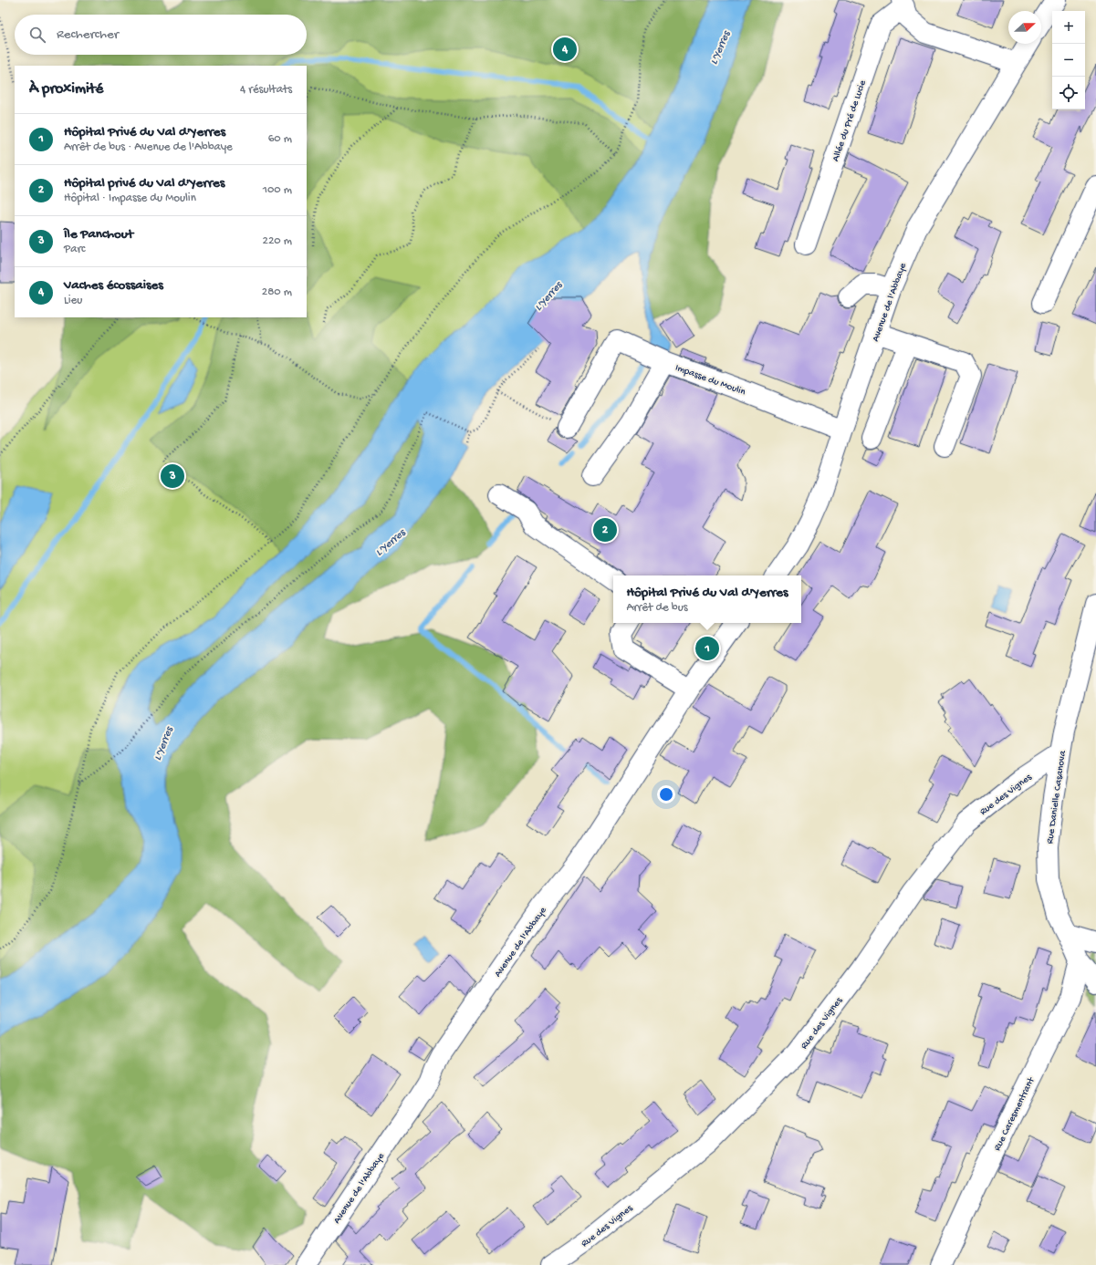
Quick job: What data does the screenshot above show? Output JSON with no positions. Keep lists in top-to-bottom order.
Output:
{
  "streets": {
    "street": [
      "Allée du Pré de Lucie",
      "Avenue de l'Abbaye",
      "Impasse du Moulin",
      "Rue des Vignes",
      "Rue Danielle Casanova",
      "Rue Caresmentrant"
    ]
  },
  "crossings": [
    ["Avenue de l'Abbaye", "Impasse du Moulin"],
    ["Rue des Vignes", "Rue Danielle Casanova"],
    ["Rue Danielle Casanova", "Rue Caresmentrant"]
  ],
  "water": ["L'Yerres"],
  "north": "right",
  "page": {
    "map_buttons": ["+", "−"],
    "search": "Rechercher",
    "pins": [
      "4",
      "3",
      "2",
      "1"
    ],
    "heading": ["À proximité", "4 résultats"],
    "list": [
      {
        "mark": "1",
        "name": "Hôpital Privé du Val d'Yerres",
        "note": "Arrêt de bus · Avenue de l'Abbaye",
        "value": "60 m"
      },
      {
        "mark": "2",
        "name": "Hôpital privé du Val d'Yerres",
        "note": "Hôpital · Impasse du Moulin",
        "value": "100 m"
      },
      {
        "mark": "3",
        "name": "Île Panchout",
        "note": "Parc",
        "value": "220 m"
      },
      {
        "mark": "4",
        "name": "Vaches écossaises",
        "note": "Lieu",
        "value": "280 m"
      }
    ],
    "popup": ["Hôpital Privé du Val d'Yerres", "Arrêt de bus"]
  }
}
